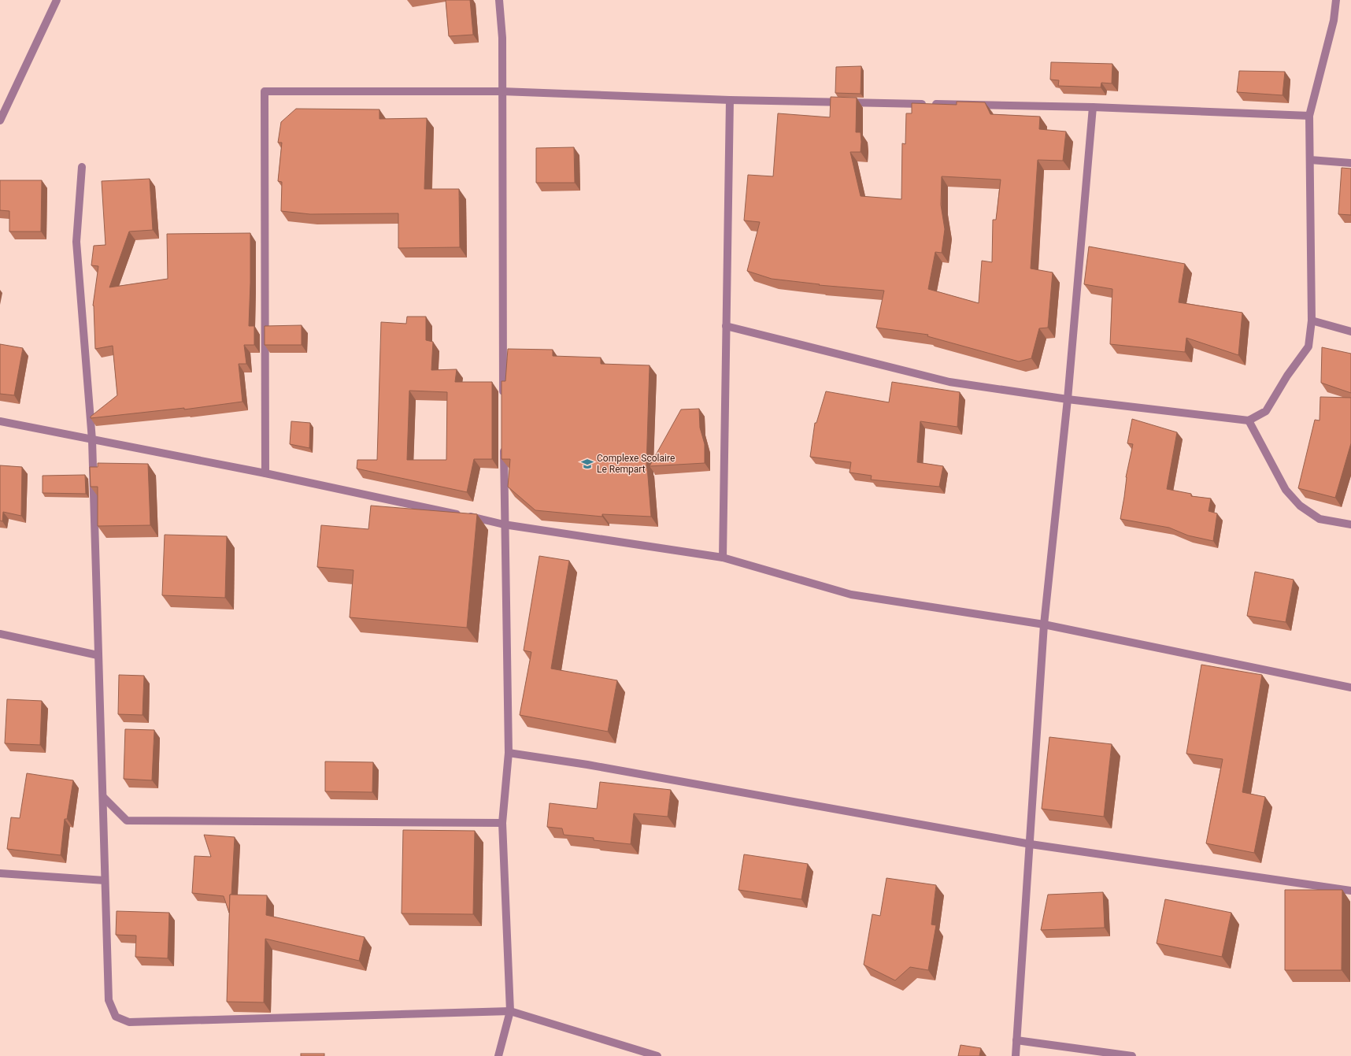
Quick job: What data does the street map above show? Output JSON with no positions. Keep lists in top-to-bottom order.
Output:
{
  "places": {
    "school or university": ["Complexe Scolaire Le Rempart"]
  }
}
